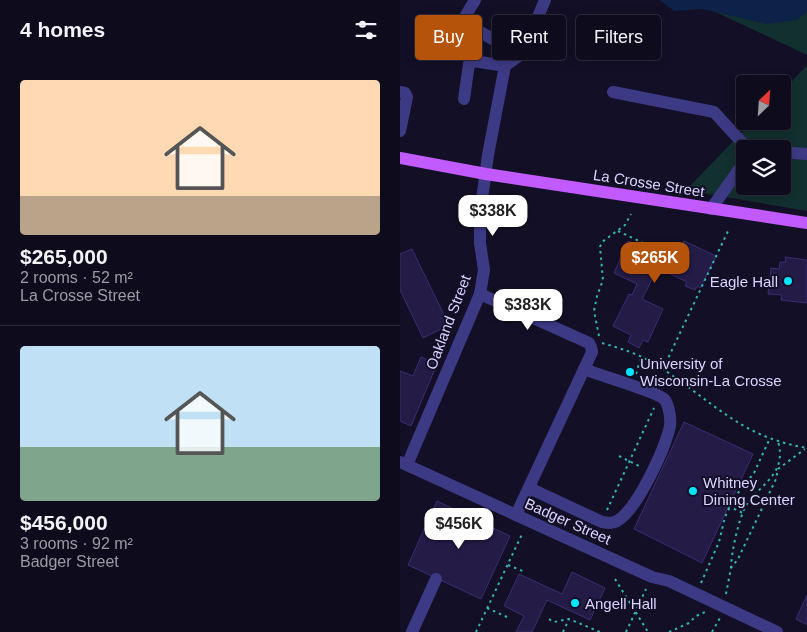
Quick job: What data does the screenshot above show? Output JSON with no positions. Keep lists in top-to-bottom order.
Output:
{
  "streets": {
    "main road": ["La Crosse Street"],
    "street": ["Oakland Street", "Badger Street"]
  },
  "crossings": [
    ["La Crosse Street", "Oakland Street"],
    ["Oakland Street", "Badger Street"]
  ],
  "places": [
    "Eagle Hall",
    "University of Wisconsin-La Crosse",
    "Whitney Dining Center",
    "Angell Hall"
  ],
  "north": "top right",
  "page": {
    "heading": "4 homes",
    "chip": ["Buy", "Rent", "Filters"],
    "list": [
      {
        "name": "$265,000",
        "note": "2 rooms · 52 m² · La Crosse Street"
      },
      {
        "name": "$456,000",
        "note": "3 rooms · 92 m² · Badger Street"
      }
    ],
    "price": [
      "$338K",
      "$265K",
      "$383K",
      "$456K"
    ]
  }
}
